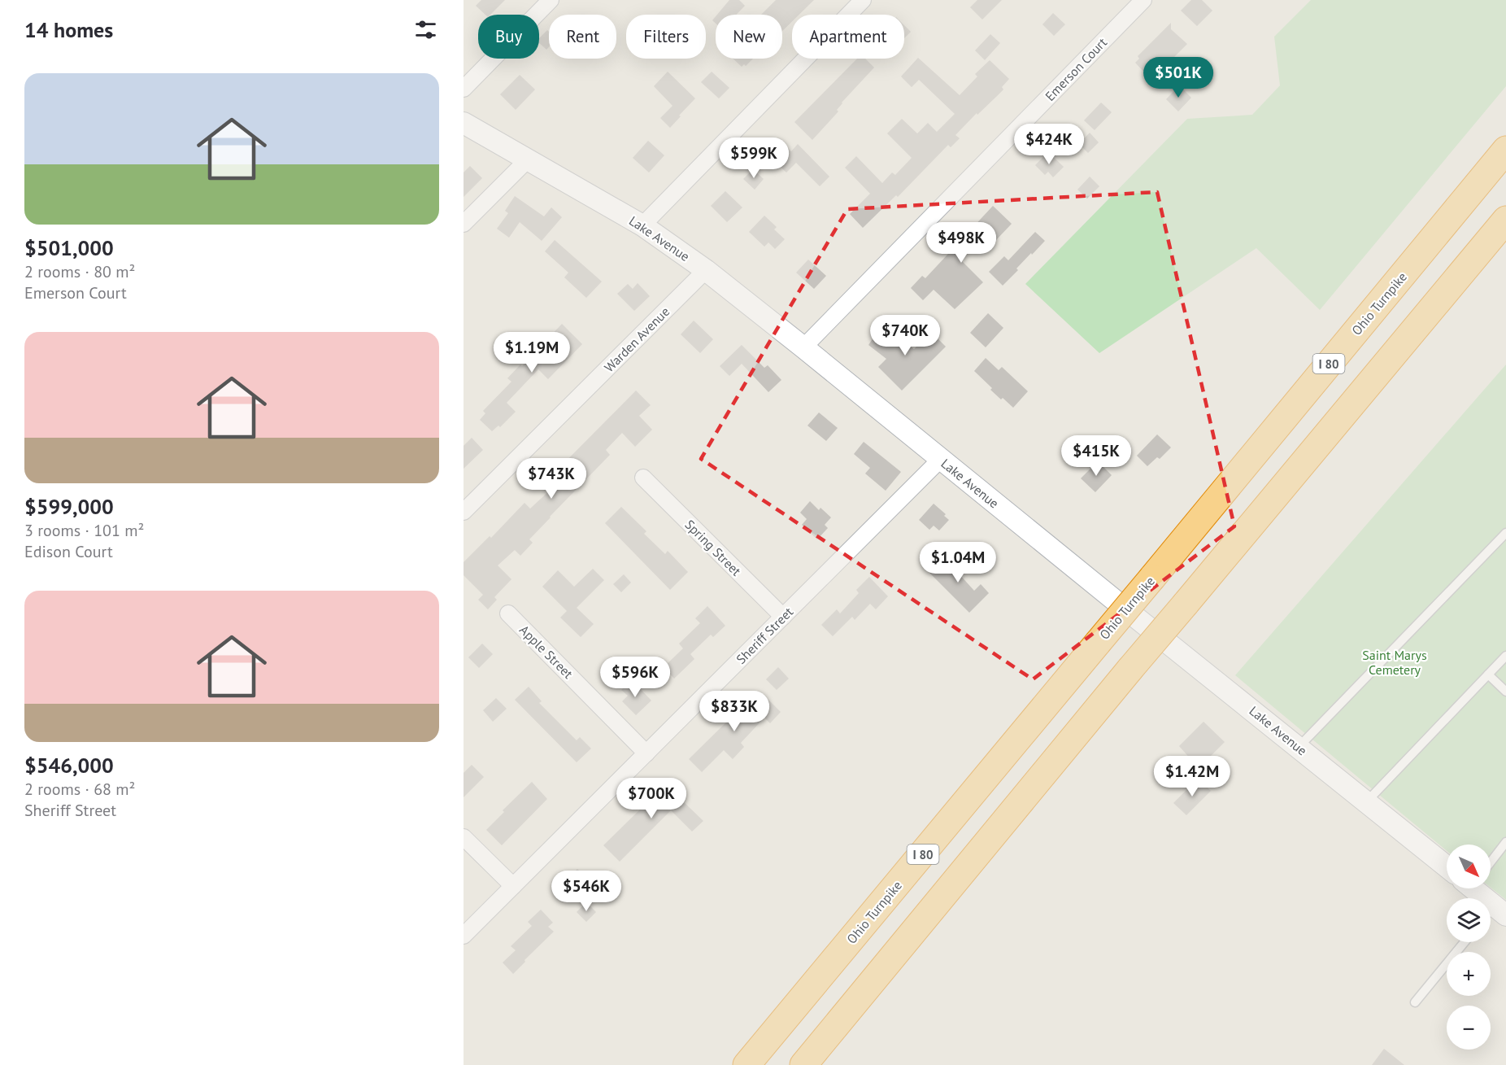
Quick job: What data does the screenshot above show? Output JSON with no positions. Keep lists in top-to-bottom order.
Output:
{
  "streets": {
    "highway": ["Ohio Turnpike", "I 80"],
    "street": [
      "Emerson Court",
      "Lake Avenue",
      "Warden Avenue",
      "Spring Street",
      "Sheriff Street",
      "Apple Street"
    ]
  },
  "crossings": [
    ["Emerson Court", "Lake Avenue"],
    ["Lake Avenue", "Warden Avenue"],
    ["Lake Avenue", "Sheriff Street"],
    ["Spring Street", "Sheriff Street"],
    ["Sheriff Street", "Apple Street"]
  ],
  "parks": ["Saint Marys Cemetery"],
  "north": "bottom right",
  "page": {
    "heading": "14 homes",
    "chip": [
      "Buy",
      "Rent",
      "Filters",
      "New",
      "Apartment"
    ],
    "price": [
      "$501K",
      "$424K",
      "$599K",
      "$498K",
      "$740K",
      "$1.19M",
      "$415K",
      "$743K",
      "$1.04M",
      "$596K",
      "$833K",
      "$1.42M",
      "$700K",
      "$546K"
    ],
    "list": [
      {
        "name": "$501,000",
        "note": "2 rooms · 80 m² · Emerson Court"
      },
      {
        "name": "$599,000",
        "note": "3 rooms · 101 m² · Edison Court"
      },
      {
        "name": "$546,000",
        "note": "2 rooms · 68 m² · Sheriff Street"
      }
    ],
    "map_buttons": ["+", "−"]
  }
}
